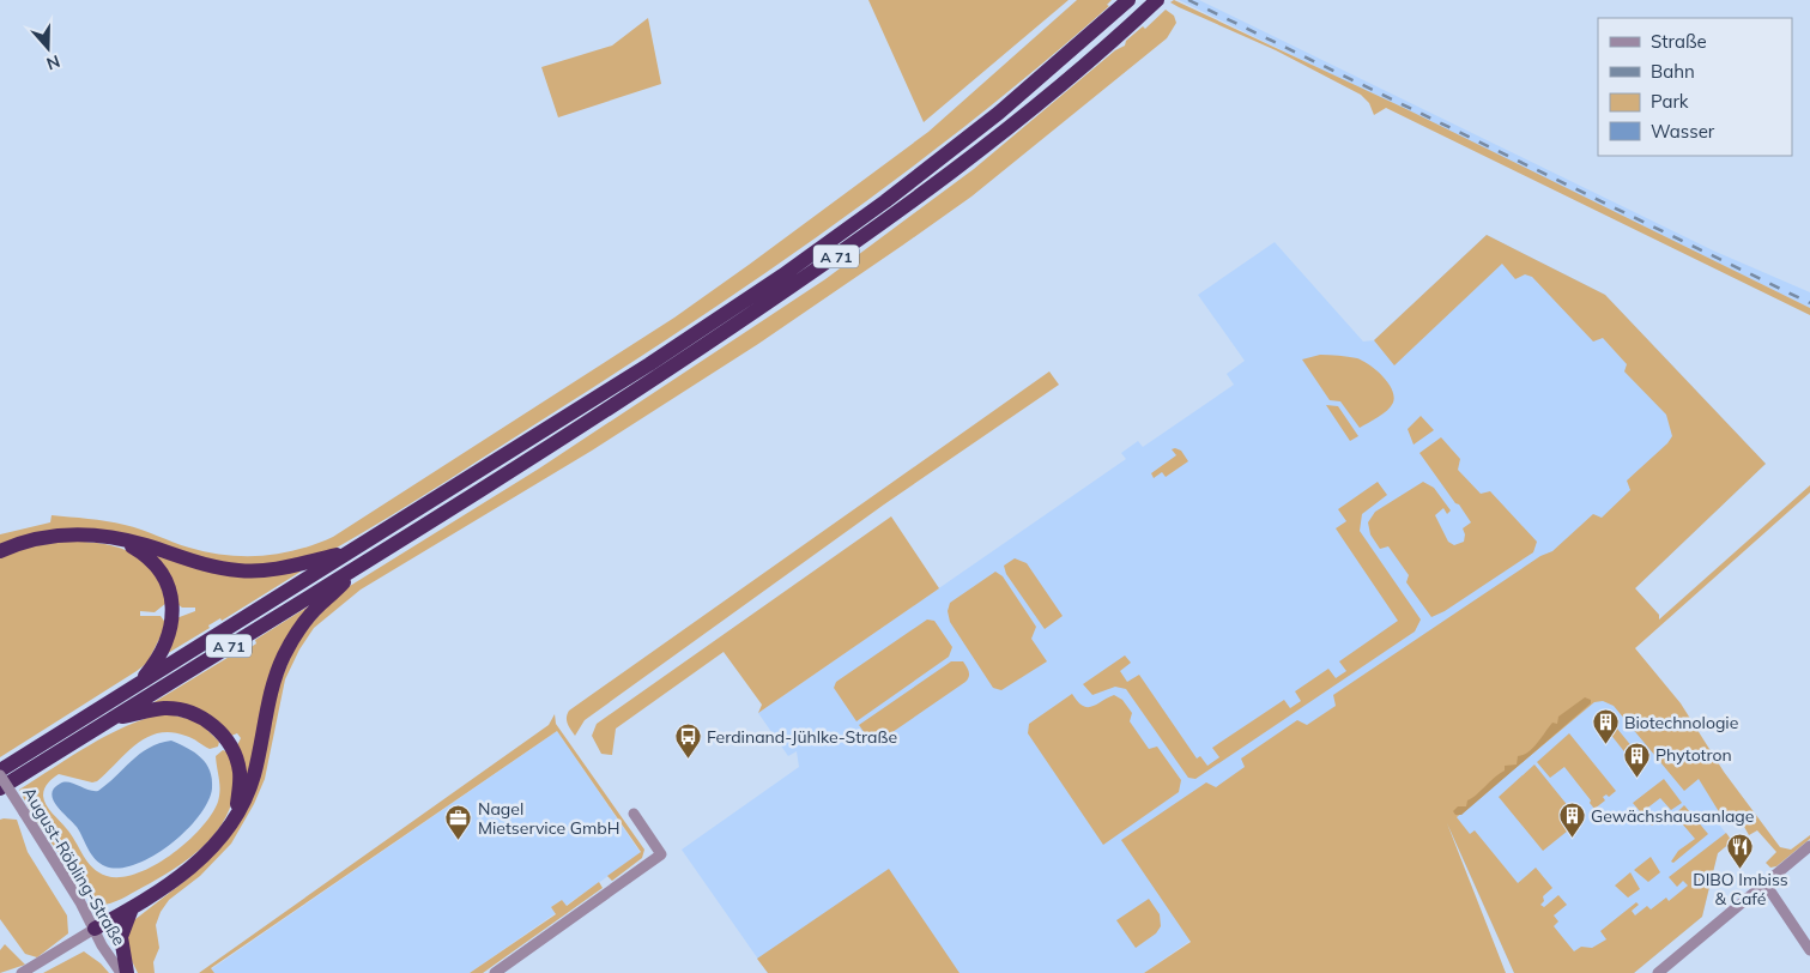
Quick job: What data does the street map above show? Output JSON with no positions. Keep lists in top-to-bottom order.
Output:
{
  "streets": {
    "highway": ["A 71"],
    "street": ["August-Röbling-Straße"]
  },
  "places": {
    "building": ["Biotechnologie", "Phytotron", "Gewächshausanlage"],
    "bus stop": ["Ferdinand-Jühlke-Straße"],
    "office": ["Nagel Mietservice GmbH"],
    "restaurant": ["DIBO Imbiss & Café"]
  },
  "legend": [
    "Straße",
    "Bahn",
    "Park",
    "Wasser"
  ],
  "north": "bottom"
}
